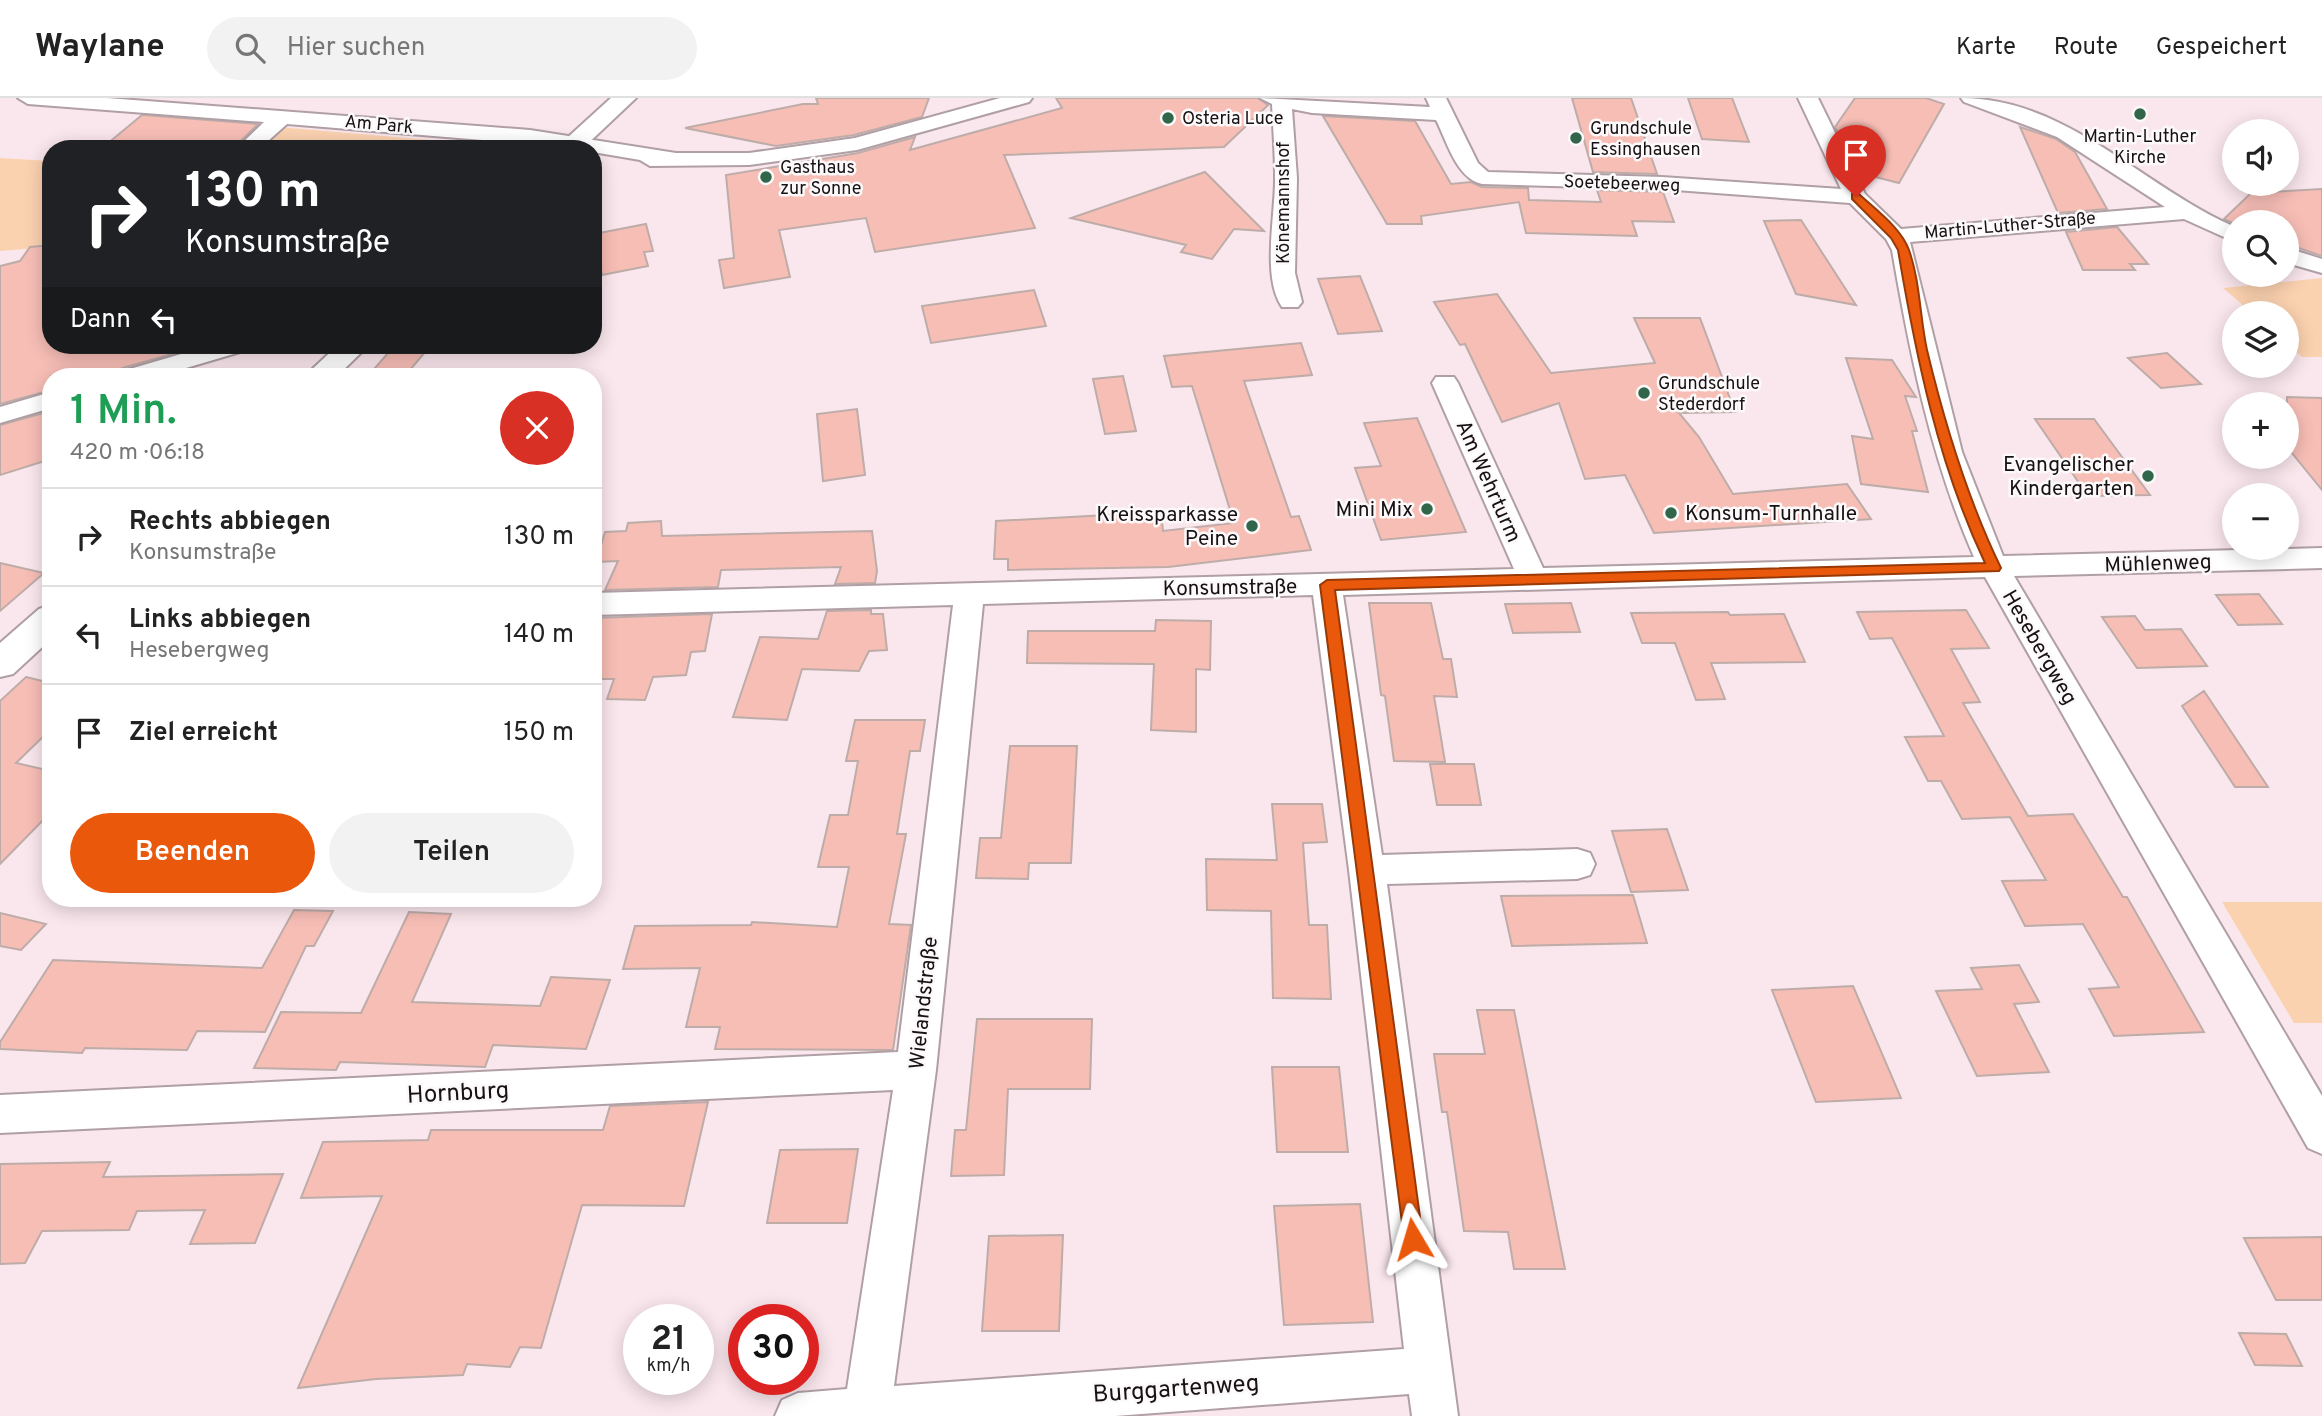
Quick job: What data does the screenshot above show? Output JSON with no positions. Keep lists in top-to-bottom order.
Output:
{
  "streets": {
    "street": [
      "Am Park",
      "Soetebeerweg",
      "Könemannshof",
      "Martin-Luther-Straße",
      "Am Wehrturm",
      "Mühlenweg",
      "Konsumstraße",
      "Hesebergweg",
      "Wielandstraße",
      "Hornburg",
      "Burggartenweg"
    ]
  },
  "crossings": [
    ["Soetebeerweg", "Hesebergweg"],
    ["Martin-Luther-Straße", "Hesebergweg"],
    ["Am Wehrturm", "Konsumstraße"],
    ["Mühlenweg", "Konsumstraße"],
    ["Mühlenweg", "Hesebergweg"],
    ["Konsumstraße", "Hesebergweg"],
    ["Konsumstraße", "Wielandstraße"],
    ["Wielandstraße", "Hornburg"],
    ["Wielandstraße", "Burggartenweg"]
  ],
  "places": [
    "Martin-Luther Kirche",
    "Osteria Luce",
    "Grundschule Essinghausen",
    "Gasthaus zur Sonne",
    "Grundschule Stederdorf",
    "Evangelischer Kindergarten",
    "Mini Mix",
    "Konsum-Turnhalle",
    "Kreissparkasse Peine"
  ],
  "page": {
    "header": "Waylane",
    "search": "Hier suchen",
    "nav": ["Karte", "Route", "Gespeichert"],
    "map_buttons": ["+", "−"],
    "turn": ["130 m", "Konsumstraße"],
    "then": "Dann",
    "heading": ["1 Min.", "420 m · 06:18"],
    "list": [
      {
        "name": "Rechts abbiegen",
        "note": "Konsumstraße",
        "value": "130 m"
      },
      {
        "name": "Links abbiegen",
        "note": "Hesebergweg",
        "value": "140 m"
      },
      {
        "name": "Ziel erreicht",
        "value": "150 m"
      }
    ],
    "buttons": ["Beenden", "Teilen"],
    "speed": "21 km/h",
    "limit": "30"
  }
}
